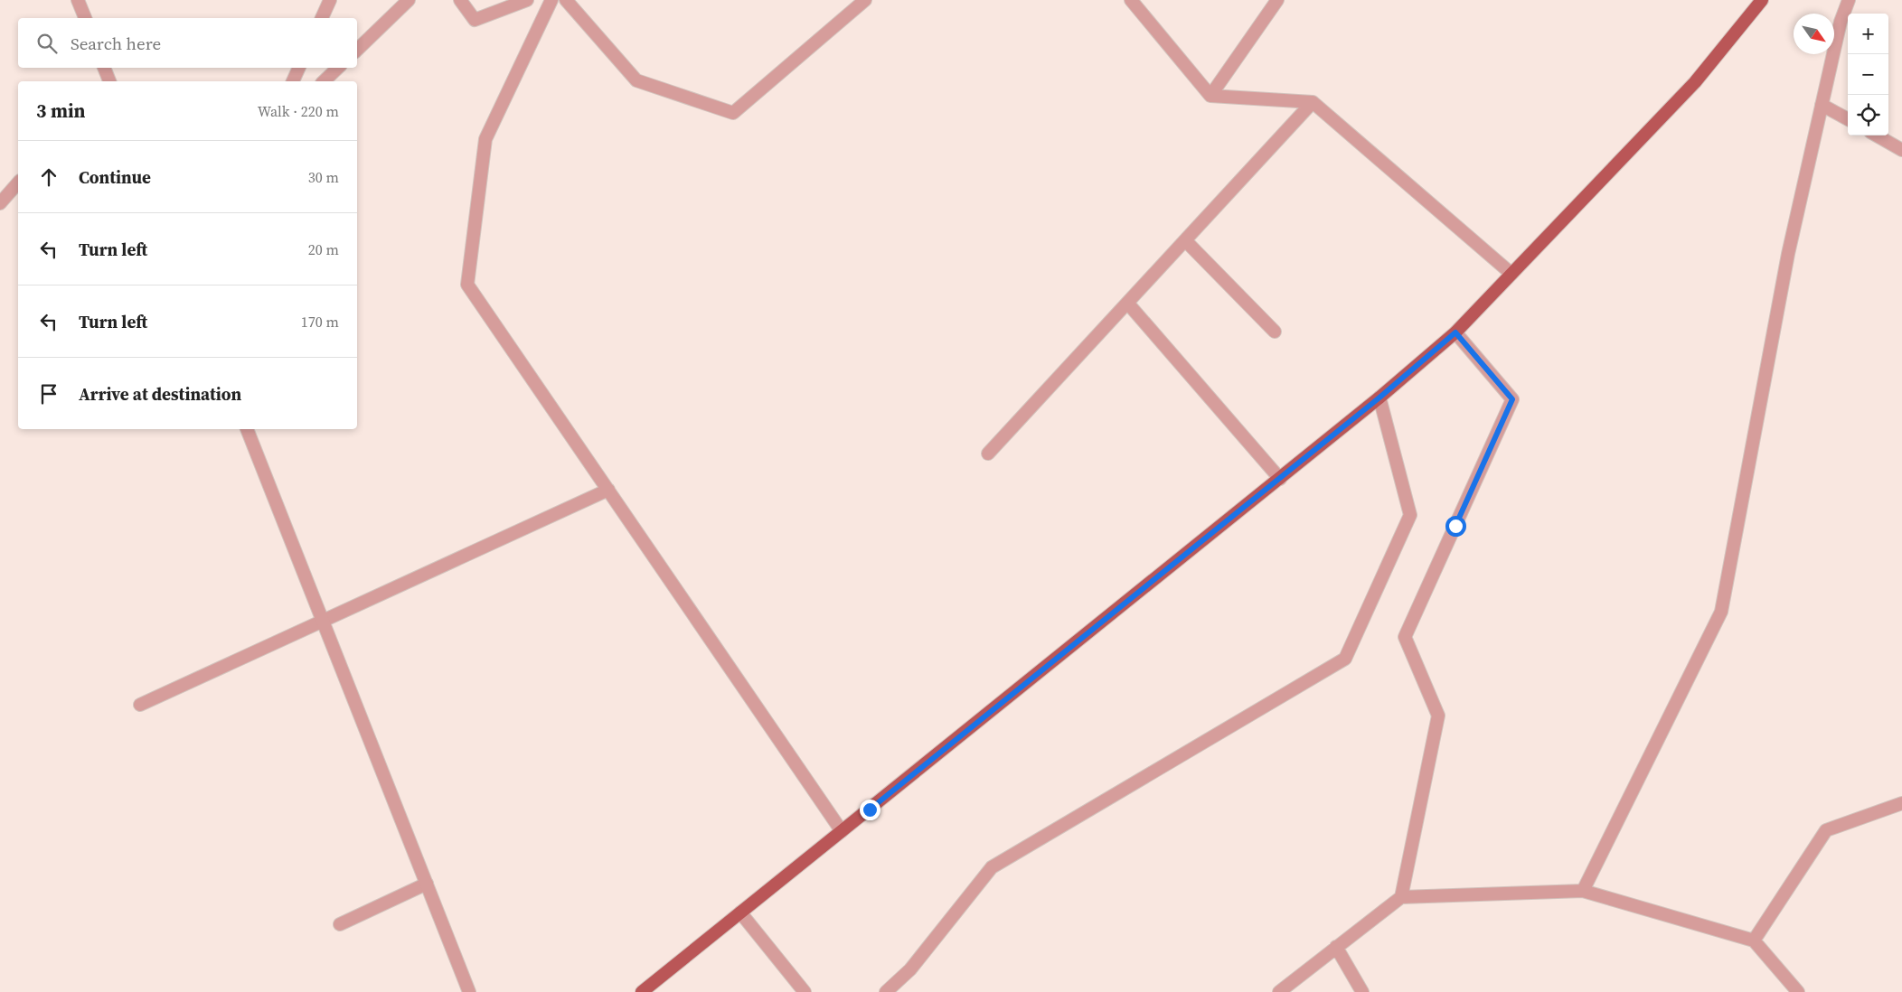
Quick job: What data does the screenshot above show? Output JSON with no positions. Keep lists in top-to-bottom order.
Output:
{
  "north": "bottom right",
  "page": {
    "map_buttons": ["+", "−"],
    "search": "Search here",
    "heading": ["3 min", "Walk · 220 m"],
    "list": [
      ["Continue", "30 m"],
      ["Turn left", "20 m"],
      ["Turn left", "170 m"],
      "Arrive at destination"
    ]
  }
}
